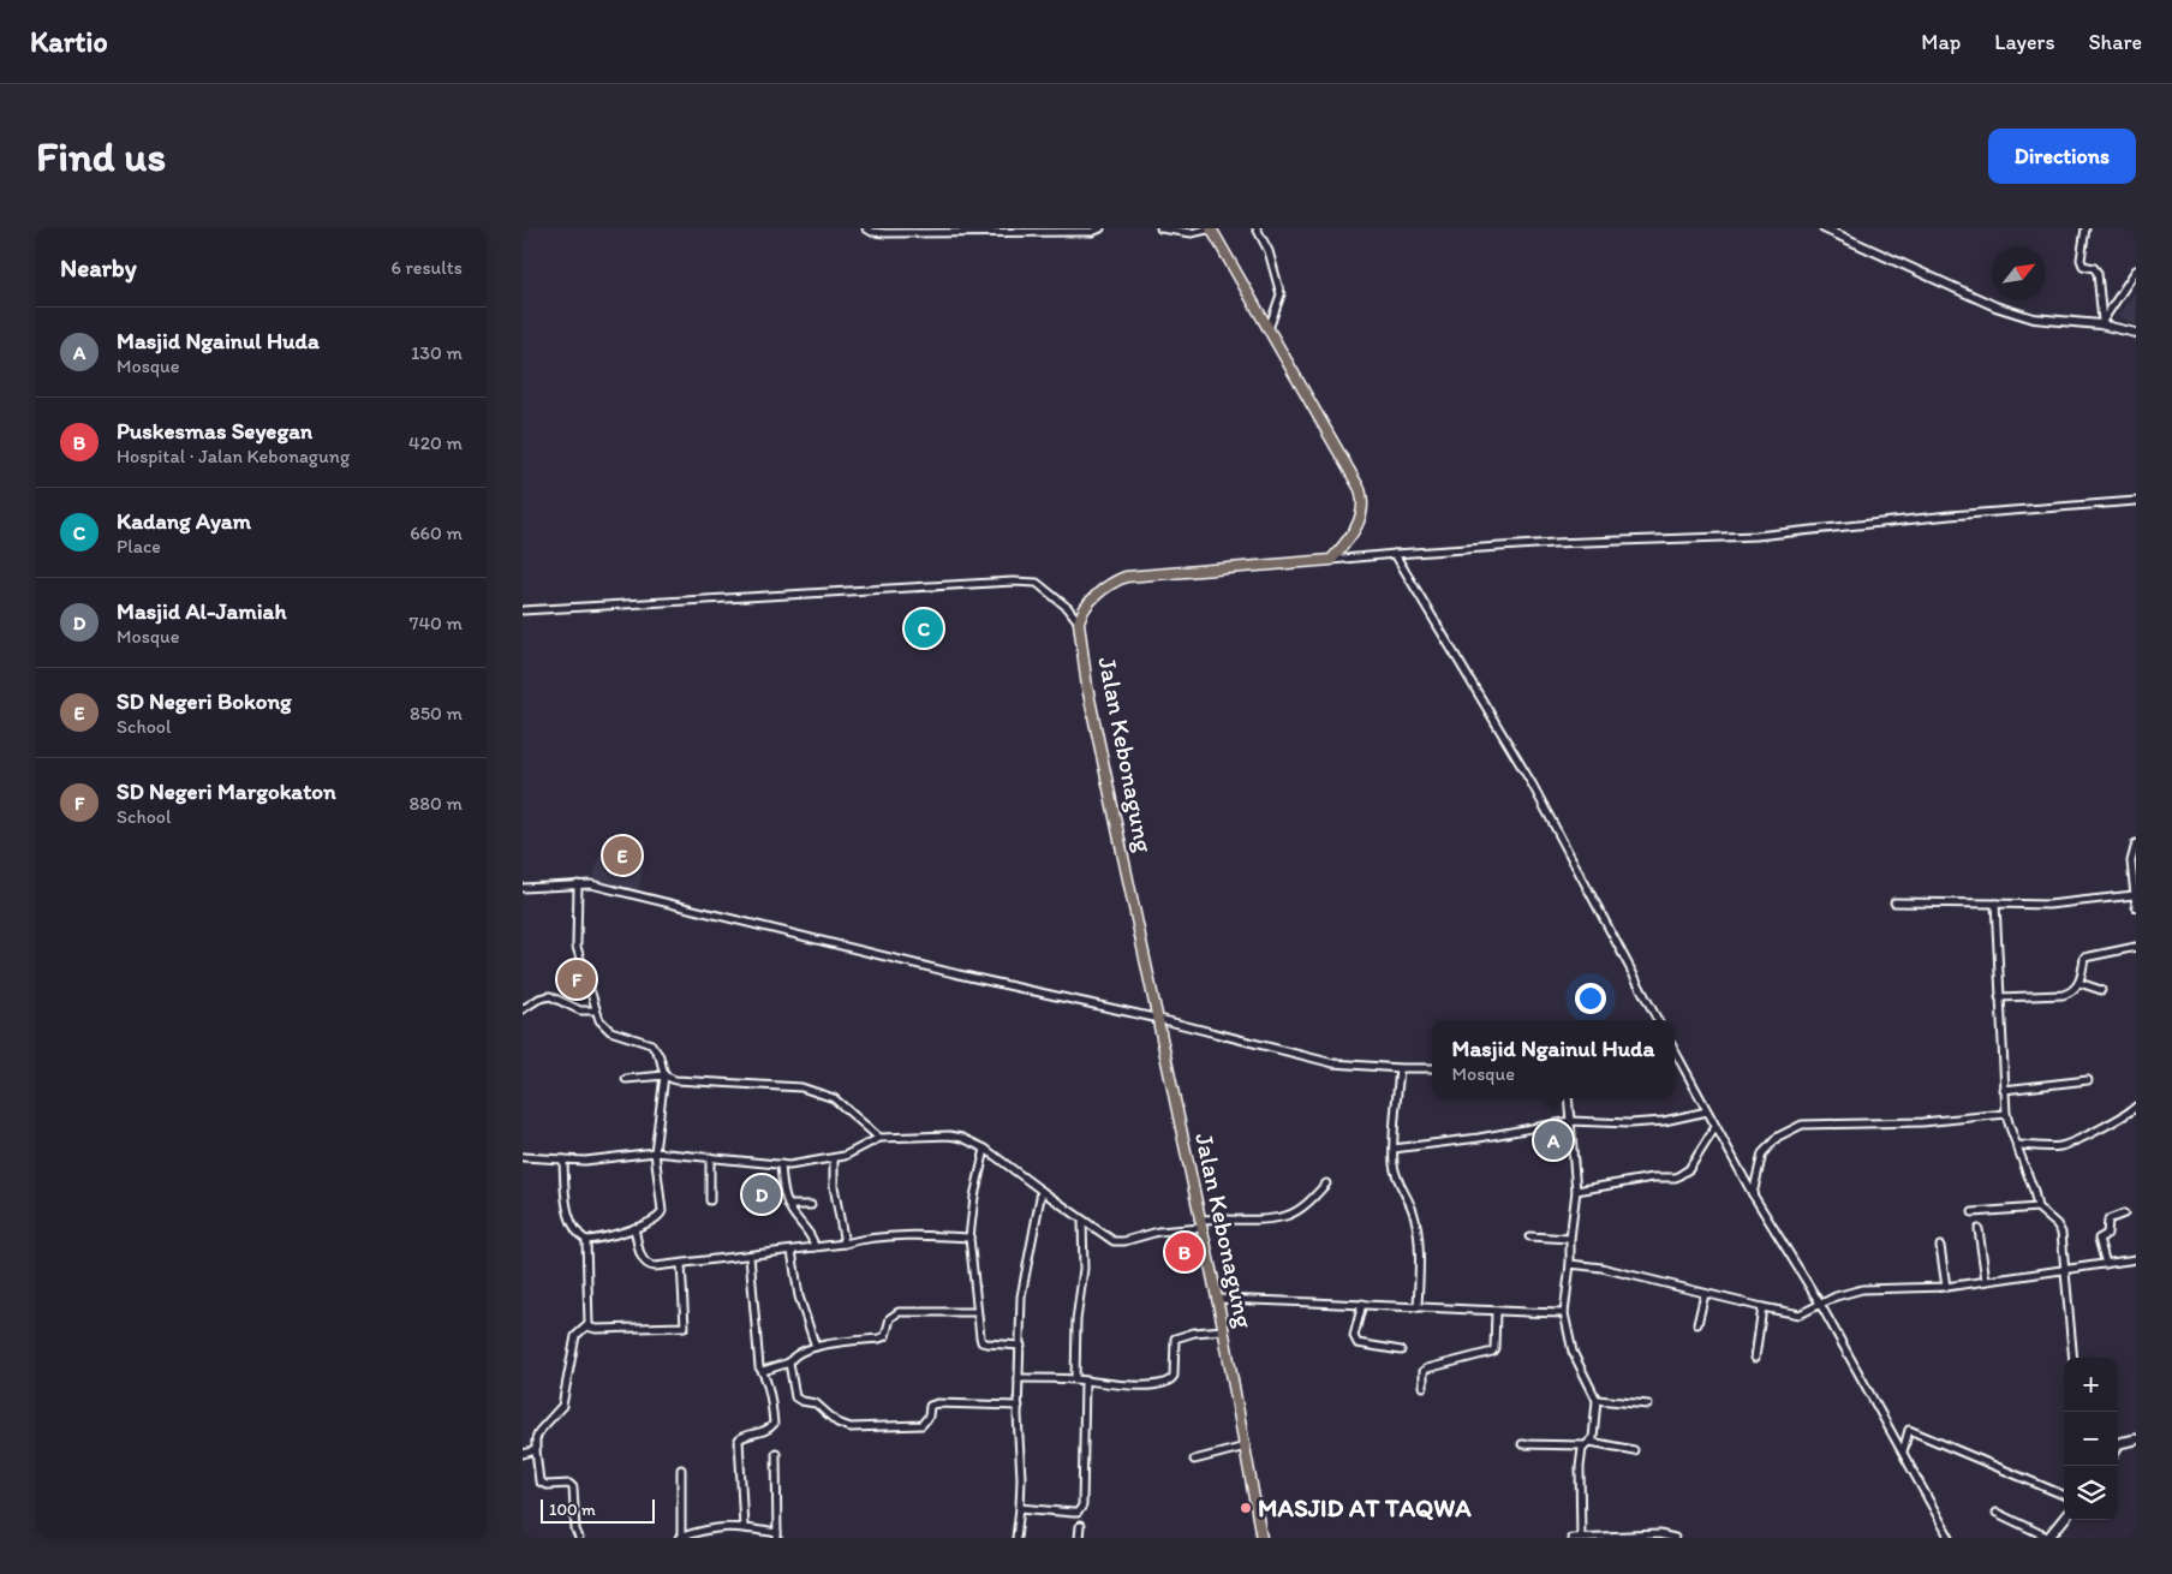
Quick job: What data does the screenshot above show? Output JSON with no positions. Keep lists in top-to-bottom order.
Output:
{
  "streets": {
    "main road": ["Jalan Kebonagung"]
  },
  "places": ["MASJID AT TAQWA"],
  "scale_bar": "100 m",
  "north": "top right",
  "page": {
    "header": "Kartio",
    "nav": ["Map", "Layers", "Share"],
    "buttons": "Directions",
    "title": "Find us",
    "heading": ["Nearby", "6 results"],
    "list": [
      {
        "mark": "A",
        "name": "Masjid Ngainul Huda",
        "note": "Mosque",
        "value": "130 m"
      },
      {
        "mark": "B",
        "name": "Puskesmas Seyegan",
        "note": "Hospital · Jalan Kebonagung",
        "value": "420 m"
      },
      {
        "mark": "C",
        "name": "Kadang Ayam",
        "note": "Place",
        "value": "660 m"
      },
      {
        "mark": "D",
        "name": "Masjid Al-Jamiah",
        "note": "Mosque",
        "value": "740 m"
      },
      {
        "mark": "E",
        "name": "SD Negeri Bokong",
        "note": "School",
        "value": "850 m"
      },
      {
        "mark": "F",
        "name": "SD Negeri Margokaton",
        "note": "School",
        "value": "880 m"
      }
    ],
    "pins": [
      "C",
      "E",
      "F",
      "A",
      "D",
      "B"
    ],
    "popup": ["Masjid Ngainul Huda", "Mosque"],
    "map_buttons": ["+", "−"],
    "scale": "100 m"
  }
}
